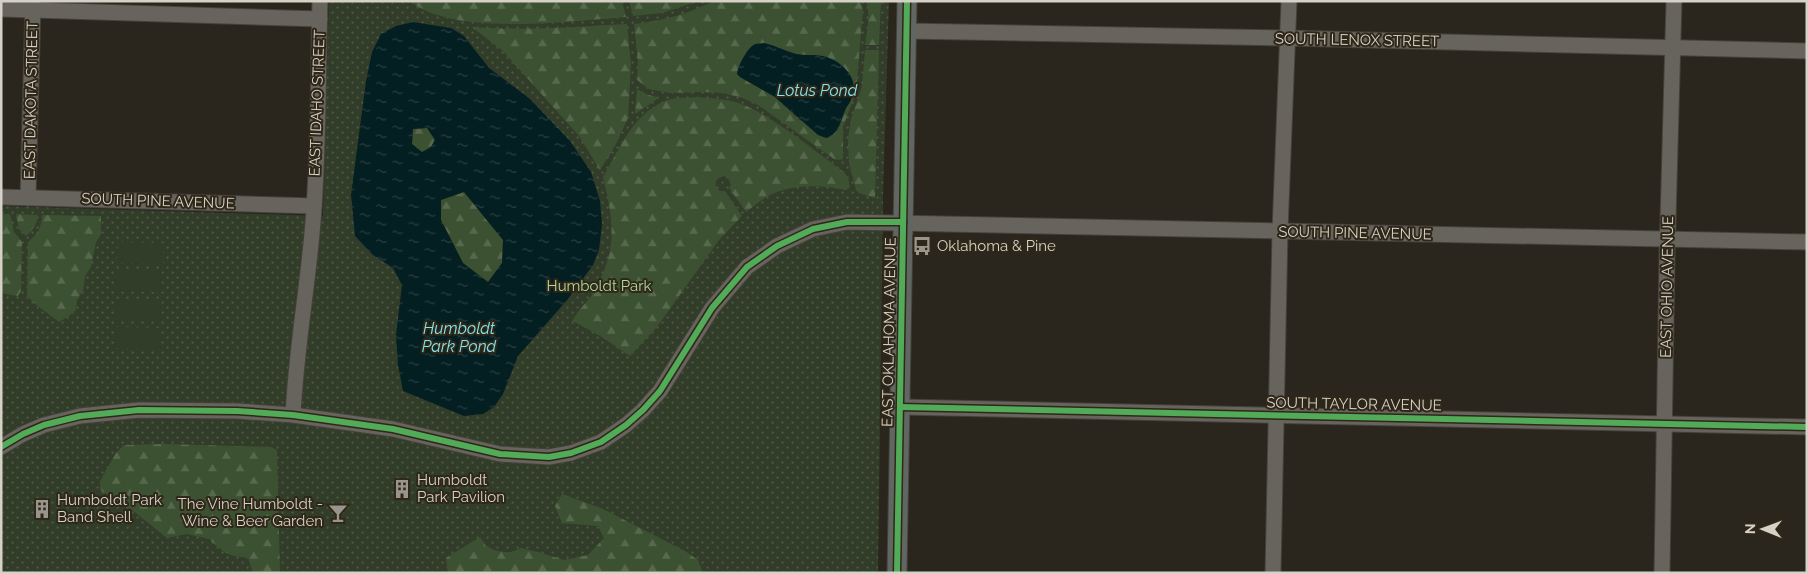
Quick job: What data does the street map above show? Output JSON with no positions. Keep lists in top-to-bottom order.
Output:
{
  "streets": {
    "main road": ["EAST OKLAHOMA AVENUE"],
    "street": [
      "SOUTH LENOX STREET",
      "EAST DAKOTA STREET",
      "EAST IDAHO STREET",
      "SOUTH PINE AVENUE",
      "EAST OHIO AVENUE",
      "SOUTH TAYLOR AVENUE"
    ]
  },
  "crossings": [
    ["SOUTH LENOX STREET", "EAST OHIO AVENUE"],
    ["SOUTH LENOX STREET", "EAST OKLAHOMA AVENUE"],
    ["EAST DAKOTA STREET", "SOUTH PINE AVENUE"],
    ["EAST IDAHO STREET", "SOUTH PINE AVENUE"],
    ["SOUTH PINE AVENUE", "EAST OHIO AVENUE"],
    ["SOUTH PINE AVENUE", "EAST OKLAHOMA AVENUE"],
    ["EAST OHIO AVENUE", "SOUTH TAYLOR AVENUE"],
    ["EAST OKLAHOMA AVENUE", "SOUTH TAYLOR AVENUE"]
  ],
  "water": ["Lotus Pond", "Humboldt Park Pond"],
  "parks": ["Humboldt Park"],
  "places": {
    "bus stop": ["Oklahoma & Pine"],
    "building": ["Humboldt Park Pavilion", "Humboldt Park Band Shell"],
    "bar": ["The Vine Humboldt - Wine & Beer Garden"]
  },
  "north": "left"
}
